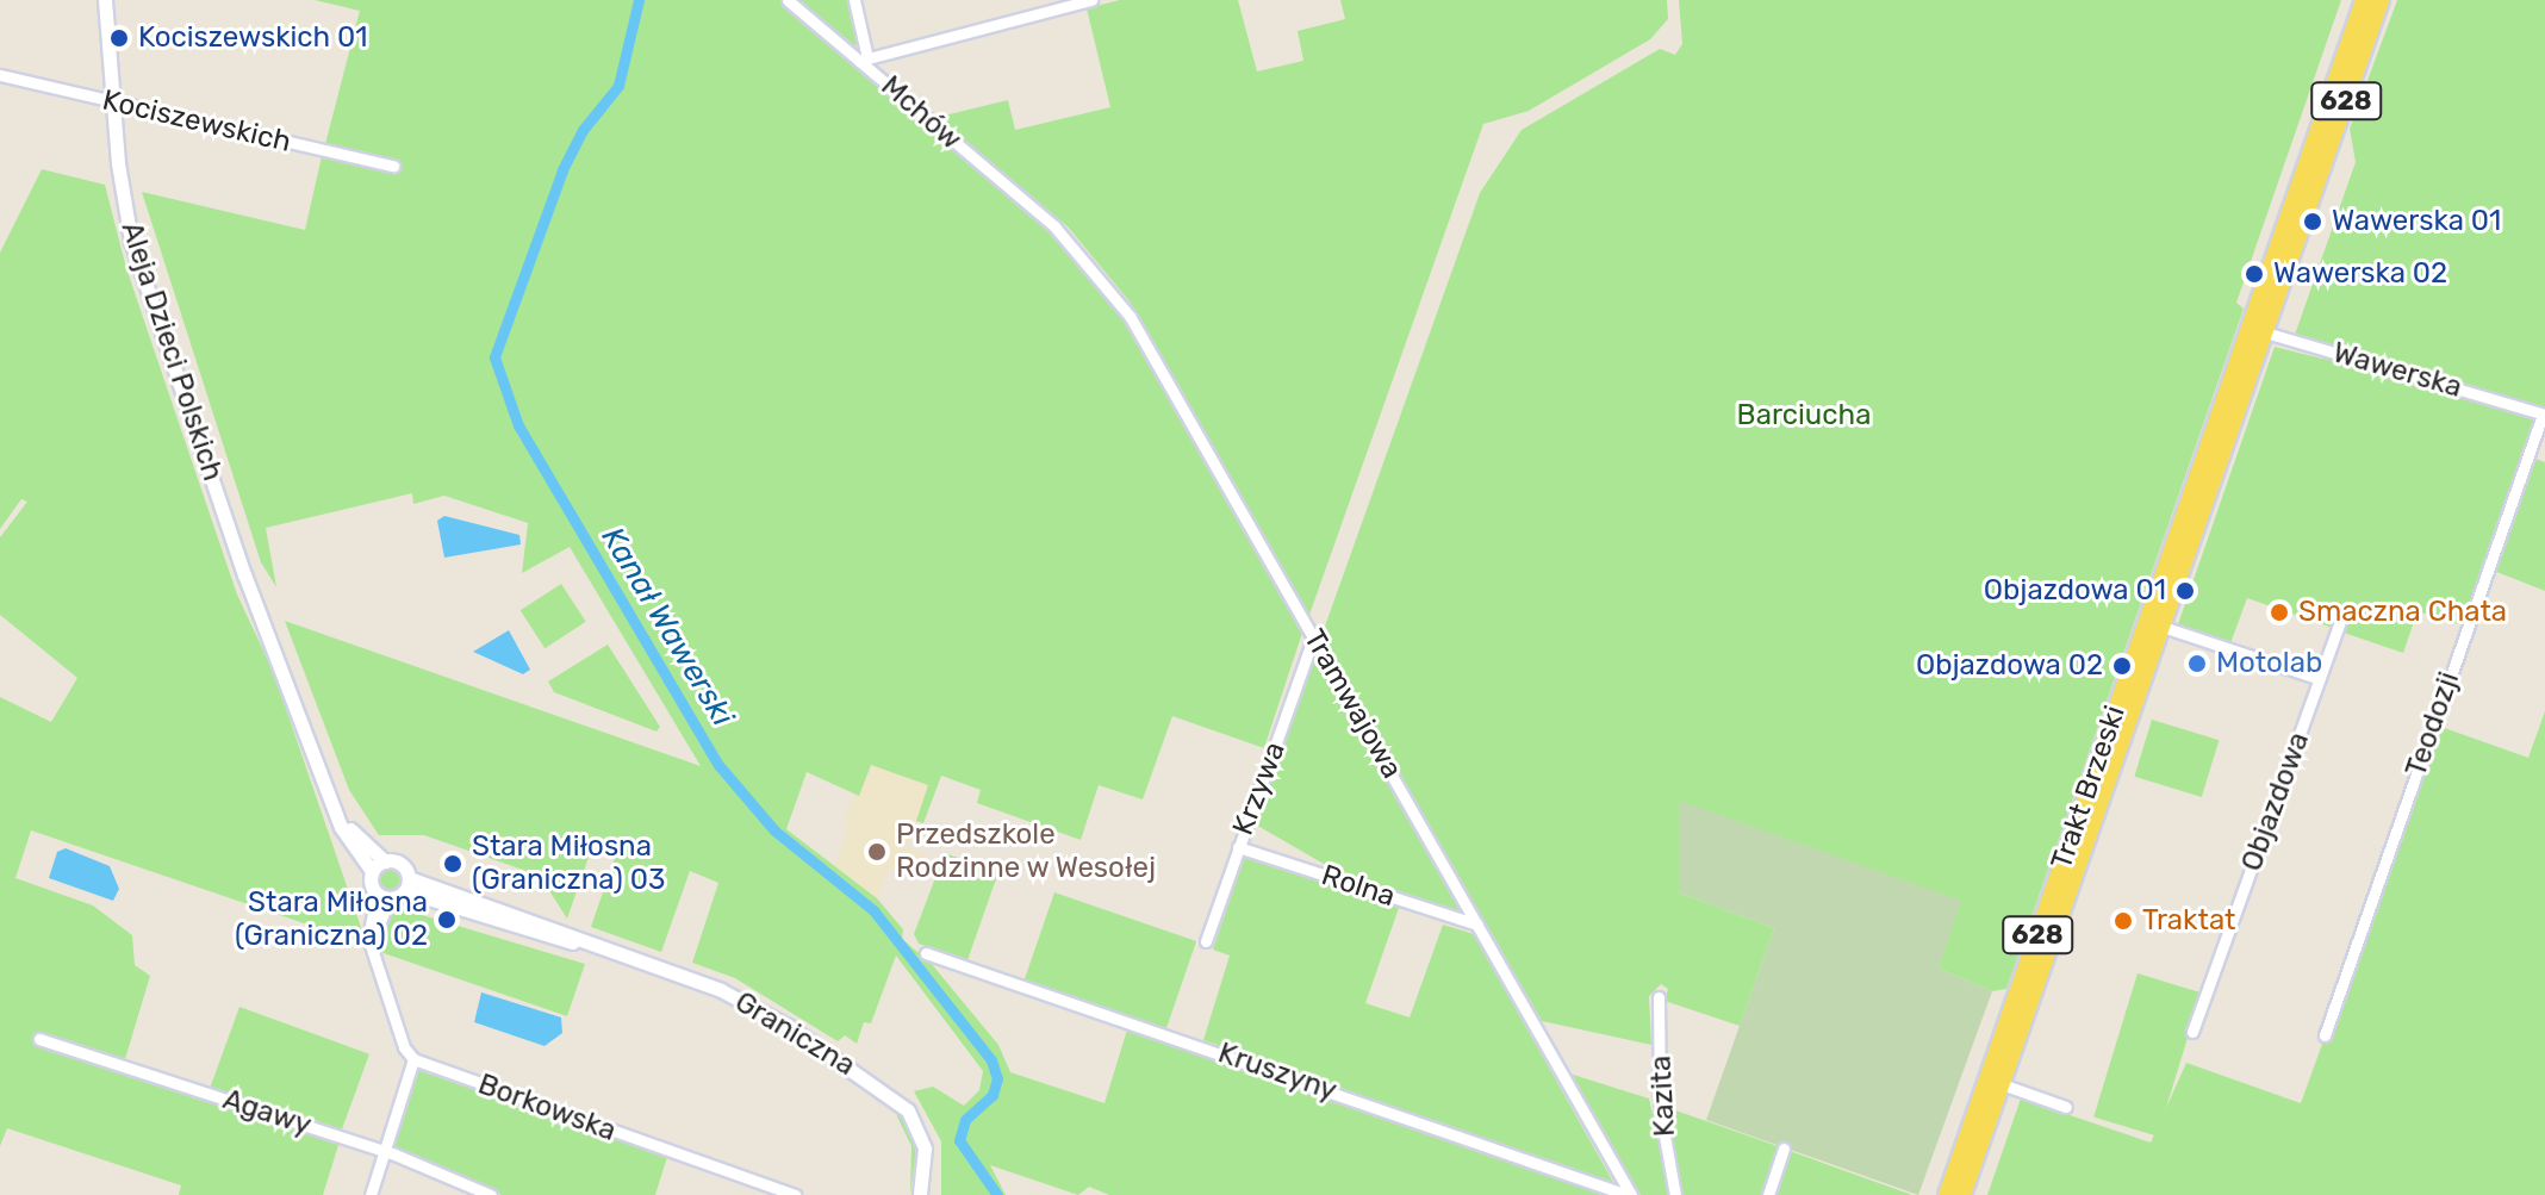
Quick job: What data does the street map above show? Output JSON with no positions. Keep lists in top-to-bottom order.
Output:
{
  "streets": {
    "main road": ["628", "Trakt Brzeski"],
    "street": [
      "Mchów",
      "Kociszewskich",
      "Aleja Dzieci Polskich",
      "Wawerska",
      "Tramwajowa",
      "Teodozji",
      "Krzywa",
      "Objazdowa",
      "Rolna",
      "Graniczna",
      "Kruszyny",
      "Kazita",
      "Borkowska",
      "Agawy"
    ]
  },
  "crossings": [
    ["628", "Wawerska"],
    ["628", "Trakt Brzeski"],
    ["Mchów", "Tramwajowa"],
    ["Kociszewskich", "Aleja Dzieci Polskich"],
    ["Wawerska", "Teodozji"],
    ["Wawerska", "Trakt Brzeski"],
    ["Tramwajowa", "Krzywa"],
    ["Tramwajowa", "Rolna"],
    ["Tramwajowa", "Kruszyny"],
    ["Krzywa", "Rolna"]
  ],
  "water": ["Kanał Wawerski"],
  "parks": ["Barciucha"],
  "places": [
    "Kociszewskich 01",
    "Wawerska 01",
    "Wawerska 02",
    "Objazdowa 01",
    "Smaczna Chata",
    "Motolab",
    "Objazdowa 02",
    "Przedszkole Rodzinne w Wesołej",
    "Stara Miłosna (Graniczna) 03",
    "Stara Miłosna (Graniczna) 02",
    "Traktat"
  ]
}
